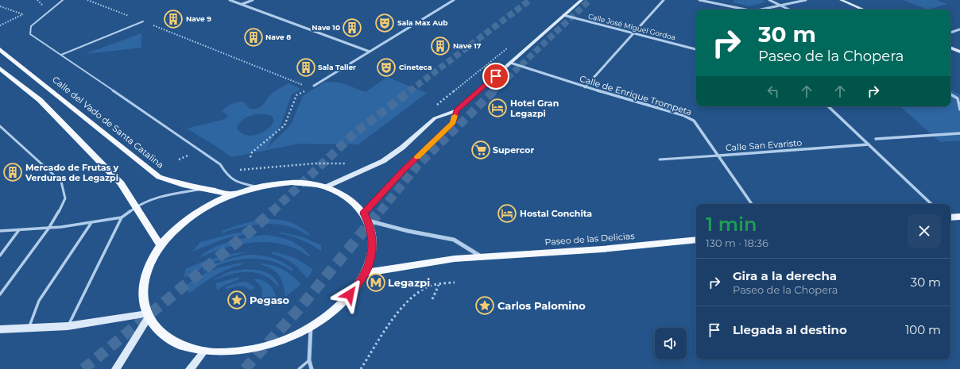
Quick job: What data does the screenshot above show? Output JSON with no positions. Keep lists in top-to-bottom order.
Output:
{
  "streets": {
    "main road": ["Calle del Vado de Santa Catalina", "Paseo de las Delicias"],
    "street": ["Calle José Miguel Gordoa", "Calle de Enrique Trompeta", "Calle San Evaristo"]
  },
  "crossings": [
    ["Calle de Enrique Trompeta", "Calle San Evaristo"]
  ],
  "places": {
    "building": [
      "Nave 9",
      "Nave 10",
      "Nave 8",
      "Nave 17",
      "Sala Taller",
      "Mercado de Frutas y Verduras de Legazpi"
    ],
    "theatre": ["Sala Max Aub", "Cineteca"],
    "hotel": ["Hotel Gran Legazpi", "Hostal Conchita"],
    "supermarket": ["Supercor"],
    "metro station": ["Legazpi"],
    "place": ["Pegaso", "Carlos Palomino"]
  },
  "page": {
    "turn": ["30 m", "Paseo de la Chopera"],
    "heading": ["1 min", "130 m · 18:36"],
    "list": [
      {
        "name": "Gira a la derecha",
        "note": "Paseo de la Chopera",
        "value": "30 m"
      },
      {
        "name": "Llegada al destino",
        "value": "100 m"
      }
    ]
  }
}
